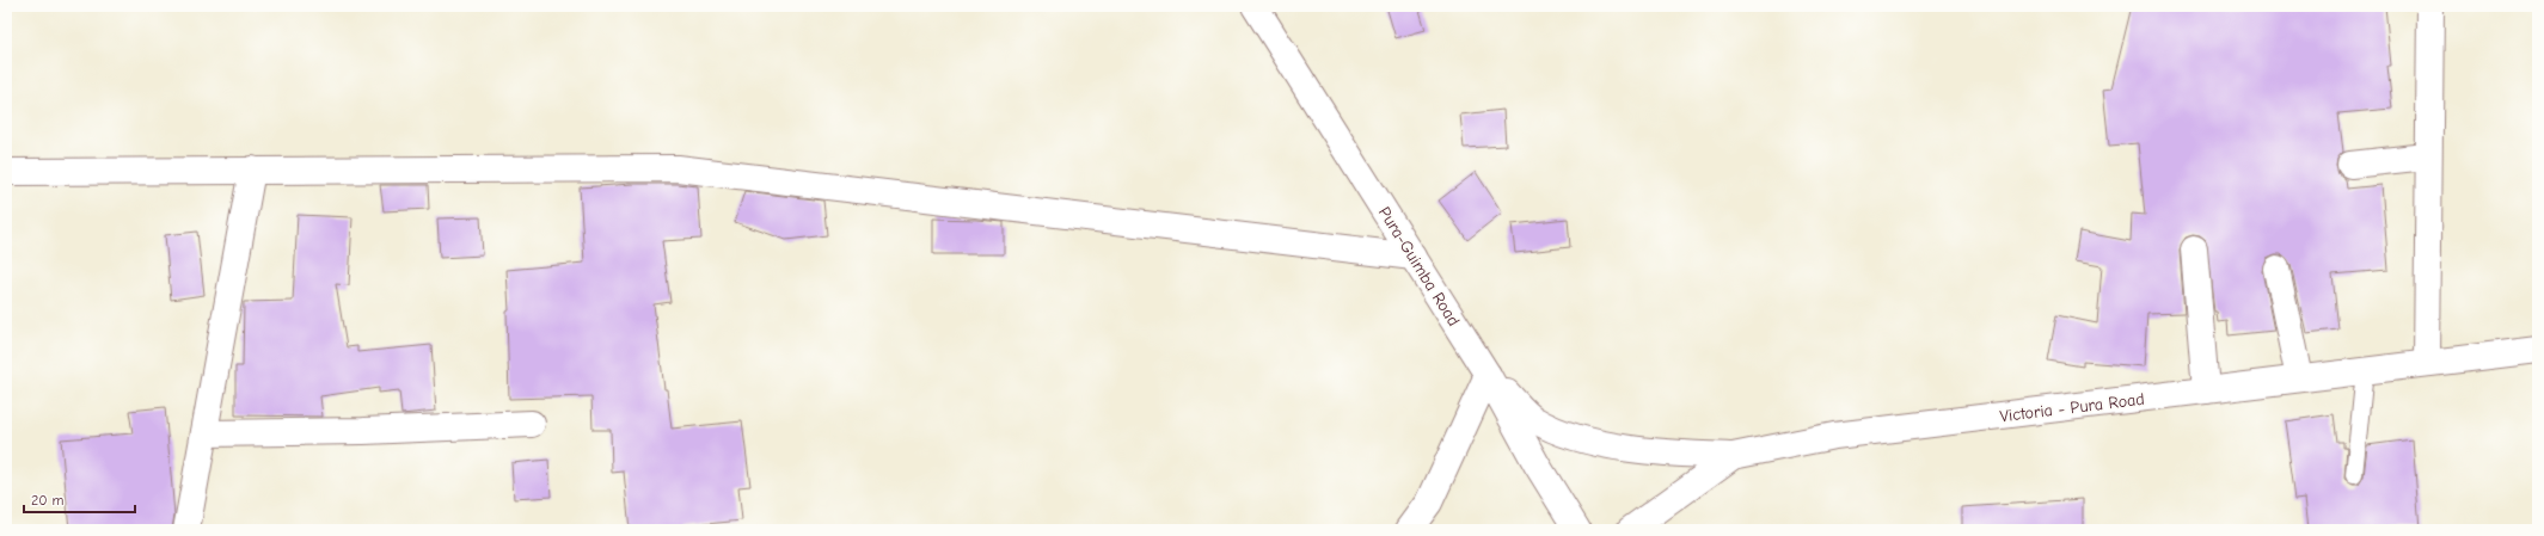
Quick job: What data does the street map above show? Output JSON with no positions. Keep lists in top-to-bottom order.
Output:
{
  "streets": {
    "street": ["Pura-Guimba Road", "Victoria - Pura Road"]
  },
  "scale_bar": "20 m"
}
